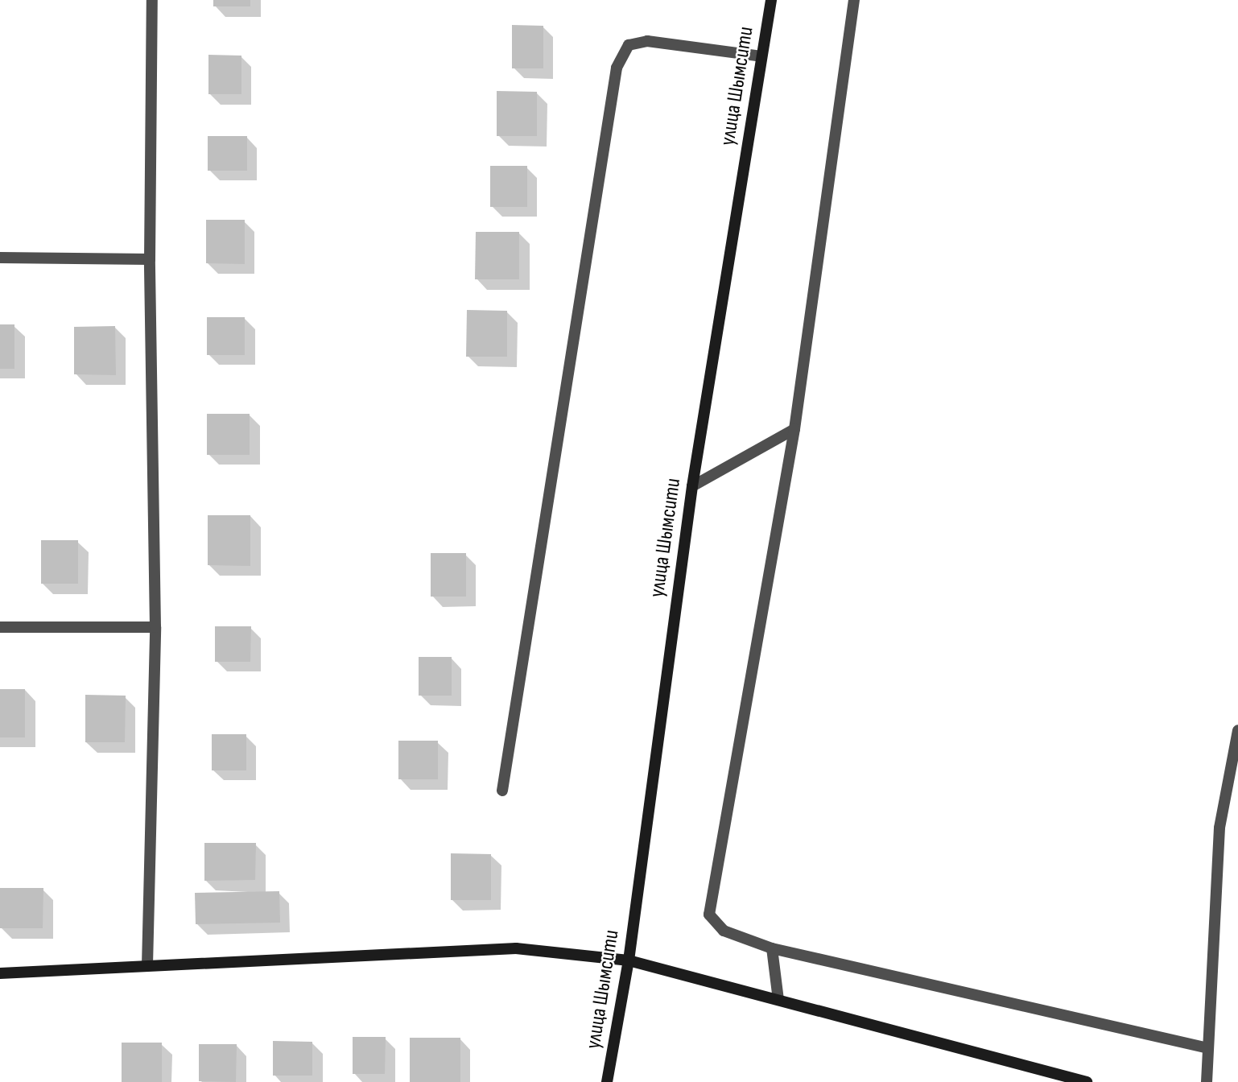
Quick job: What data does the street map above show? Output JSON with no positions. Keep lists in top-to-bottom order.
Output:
{
  "streets": {
    "street": ["улица Шымсити"]
  }
}
